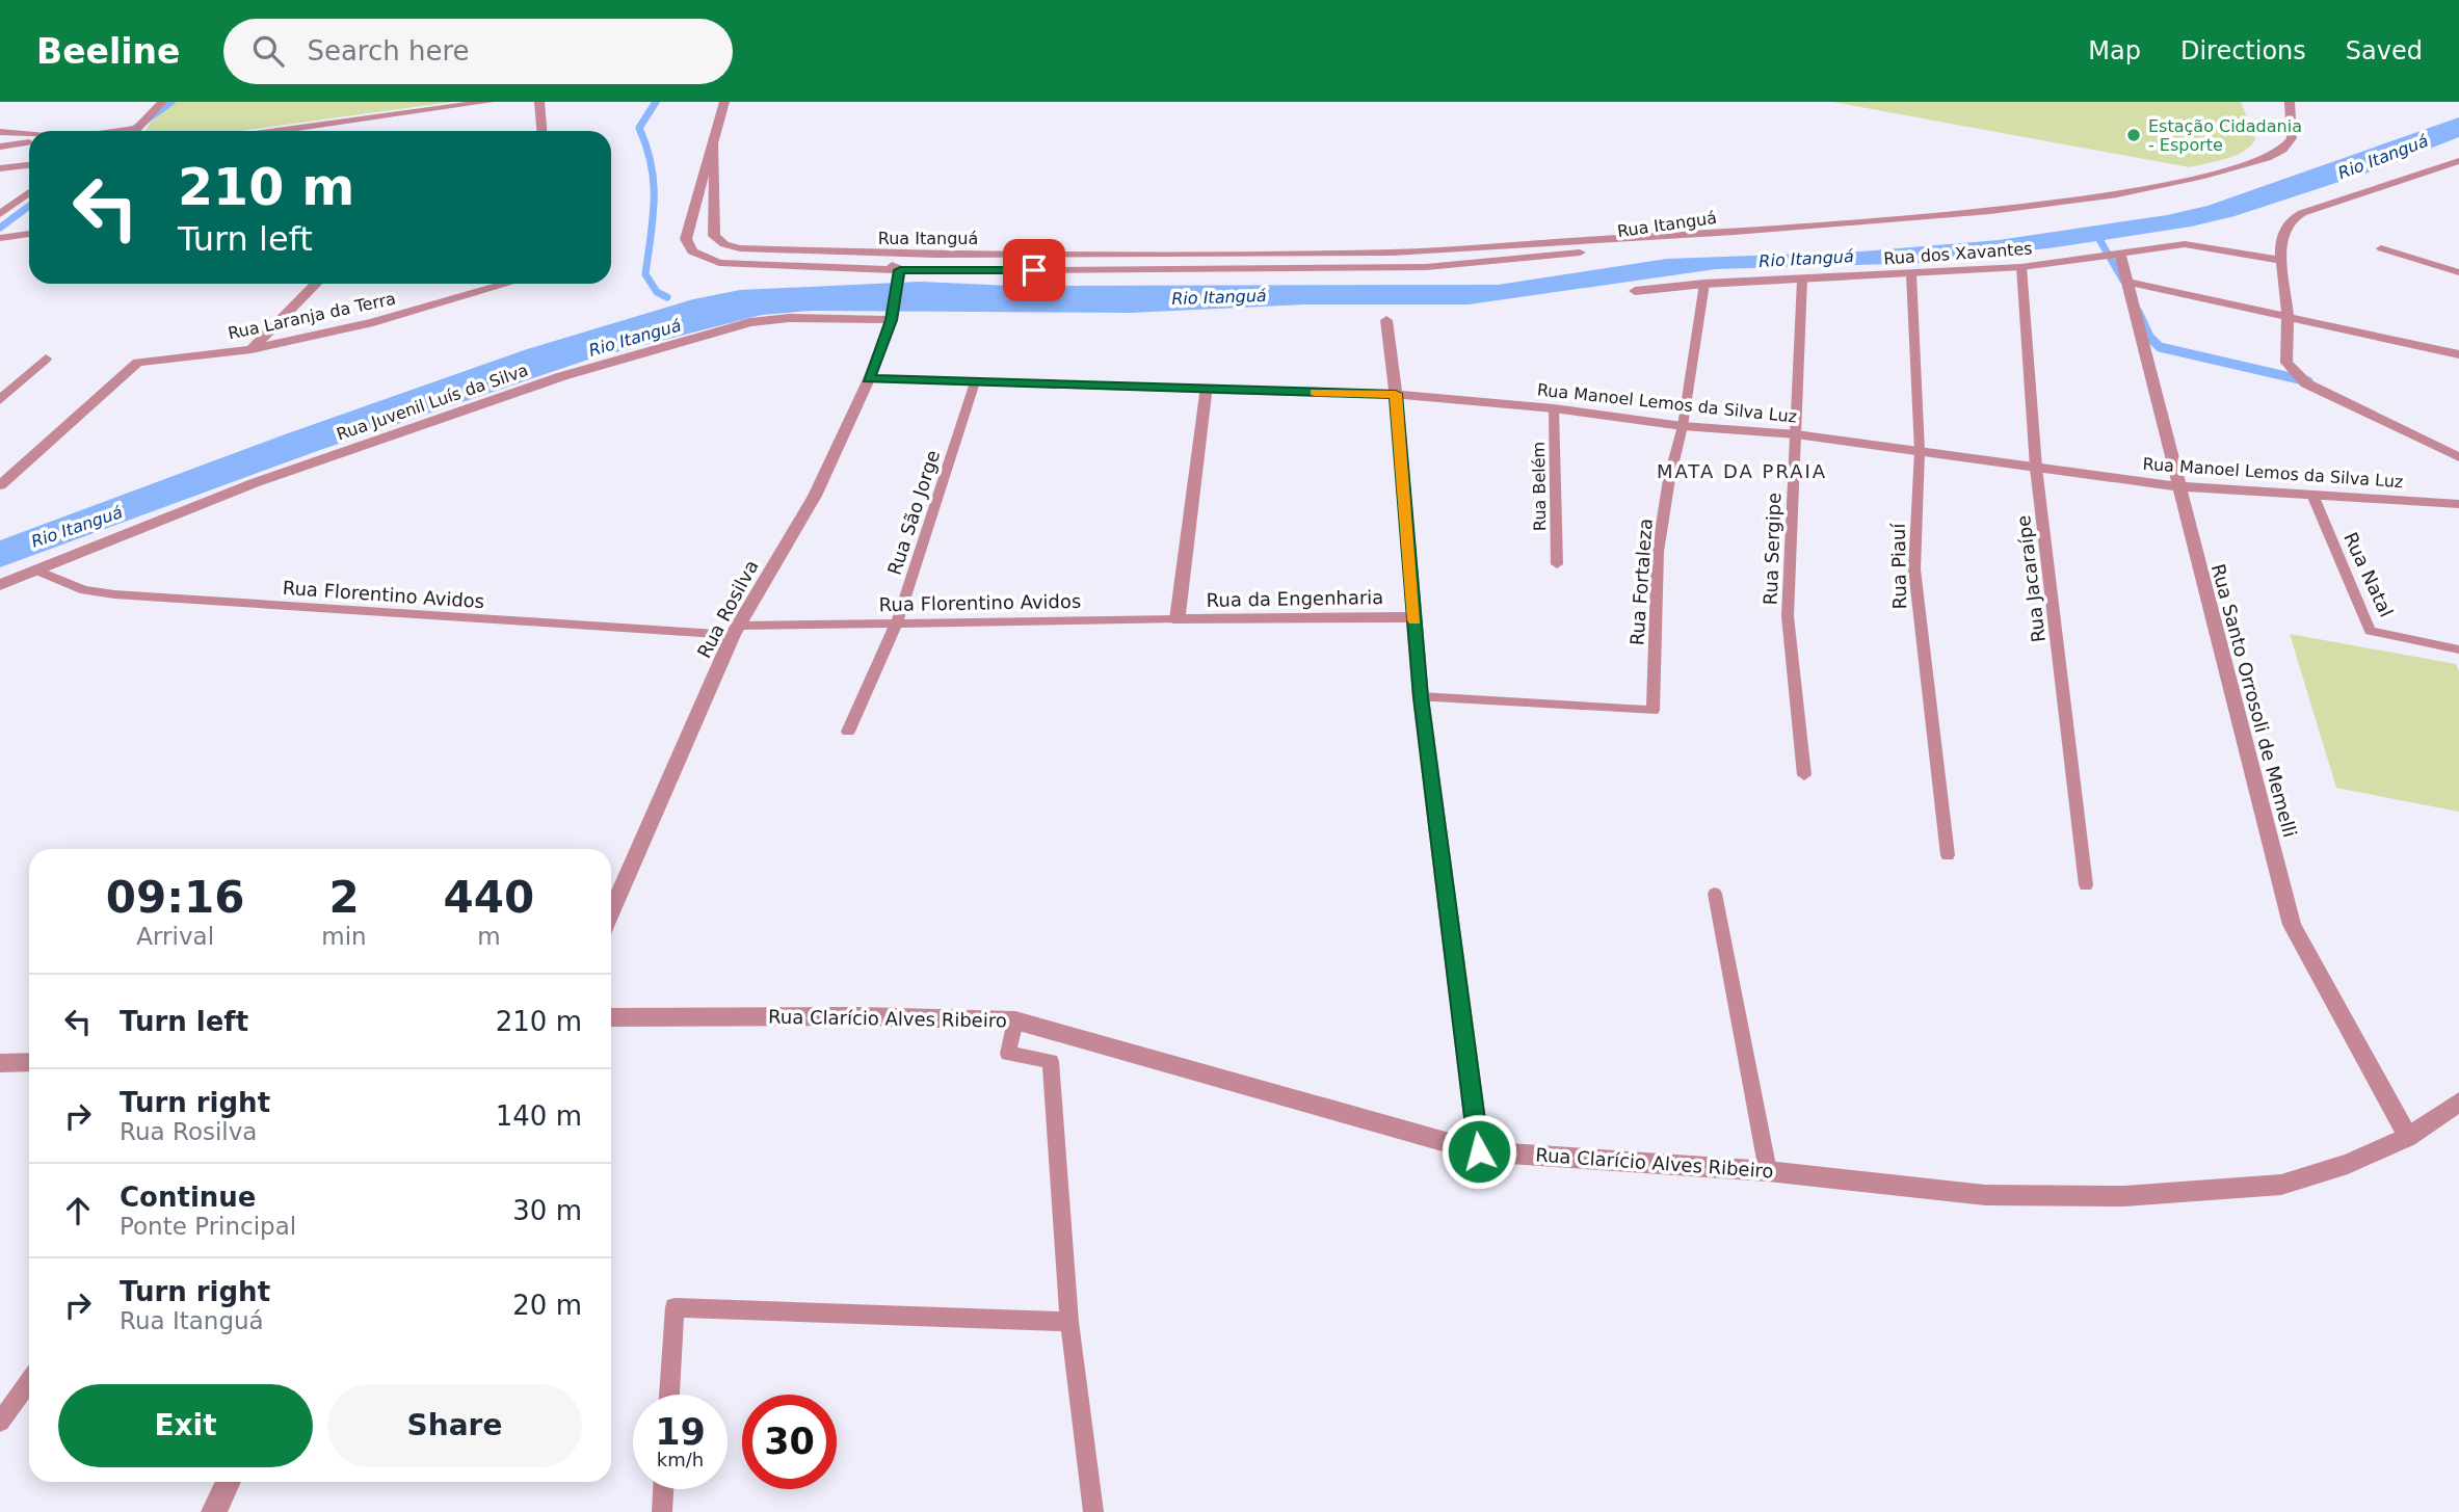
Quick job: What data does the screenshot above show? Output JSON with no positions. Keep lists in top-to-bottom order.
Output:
{
  "streets": {
    "street": [
      "Rua Itanguá",
      "Rua dos Xavantes",
      "Rua Laranja da Terra",
      "Rua Juvenil Luís da Silva",
      "Rua Manoel Lemos da Silva Luz",
      "Rua da Engenharia",
      "Rua Rosilva",
      "Rua Santo Orrosoli de Memelli",
      "Rua Clarício Alves Ribeiro"
    ],
    "lane": [
      "Rua Belém",
      "Rua São Jorge",
      "Rua Sergipe",
      "Rua Piauí",
      "Rua Natal",
      "Rua Jacaraípe",
      "Rua Fortaleza",
      "Rua Florentino Avidos"
    ]
  },
  "crossings": [
    ["Rua Itanguá", "Rua Rosilva"],
    ["Rua dos Xavantes", "Rua Sergipe"],
    ["Rua dos Xavantes", "Rua Piauí"],
    ["Rua dos Xavantes", "Rua Jacaraípe"],
    ["Rua dos Xavantes", "Rua Fortaleza"],
    ["Rua dos Xavantes", "Rua Santo Orrosoli de Memelli"],
    ["Rua Juvenil Luís da Silva", "Rua Florentino Avidos"],
    ["Rua Juvenil Luís da Silva", "Rua Rosilva"],
    ["Rua Manoel Lemos da Silva Luz", "Rua Belém"],
    ["Rua Manoel Lemos da Silva Luz", "Rua São Jorge"],
    ["Rua Manoel Lemos da Silva Luz", "Rua Sergipe"],
    ["Rua Manoel Lemos da Silva Luz", "Rua Piauí"],
    ["Rua Manoel Lemos da Silva Luz", "Rua Natal"],
    ["Rua Manoel Lemos da Silva Luz", "Rua Jacaraípe"],
    ["Rua Manoel Lemos da Silva Luz", "Rua Fortaleza"],
    ["Rua Manoel Lemos da Silva Luz", "Rua Rosilva"],
    ["Rua Manoel Lemos da Silva Luz", "Rua Santo Orrosoli de Memelli"],
    ["Rua São Jorge", "Rua Florentino Avidos"],
    ["Rua Florentino Avidos", "Rua da Engenharia"],
    ["Rua Florentino Avidos", "Rua Rosilva"],
    ["Rua Santo Orrosoli de Memelli", "Rua Clarício Alves Ribeiro"]
  ],
  "districts": ["MATA DA PRAIA"],
  "water": ["Rio Itanguá"],
  "places": ["Estação Cidadania - Esporte"],
  "page": {
    "header": "Beeline",
    "search": "Search here",
    "nav": ["Map", "Directions", "Saved"],
    "turn": ["210 m", "Turn left"],
    "eta": [
      "09:16",
      "Arrival",
      "2",
      "min",
      "440",
      "m"
    ],
    "list": [
      {
        "name": "Turn left",
        "value": "210 m"
      },
      {
        "name": "Turn right",
        "note": "Rua Rosilva",
        "value": "140 m"
      },
      {
        "name": "Continue",
        "note": "Ponte Principal",
        "value": "30 m"
      },
      {
        "name": "Turn right",
        "note": "Rua Itanguá",
        "value": "20 m"
      }
    ],
    "buttons": ["Exit", "Share"],
    "speed": "19 km/h",
    "limit": "30"
  }
}
